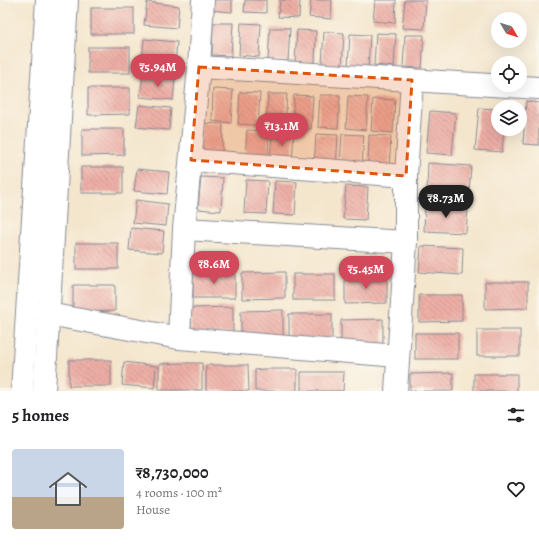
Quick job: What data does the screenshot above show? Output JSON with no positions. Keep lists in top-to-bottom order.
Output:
{
  "north": "bottom right",
  "page": {
    "price": [
      "₹5.94M",
      "₹13.1M",
      "₹8.73M",
      "₹8.6M",
      "₹5.45M"
    ],
    "heading": "5 homes",
    "list": [
      {
        "name": "₹8,730,000",
        "note": "4 rooms · 100 m² · House"
      }
    ]
  }
}
